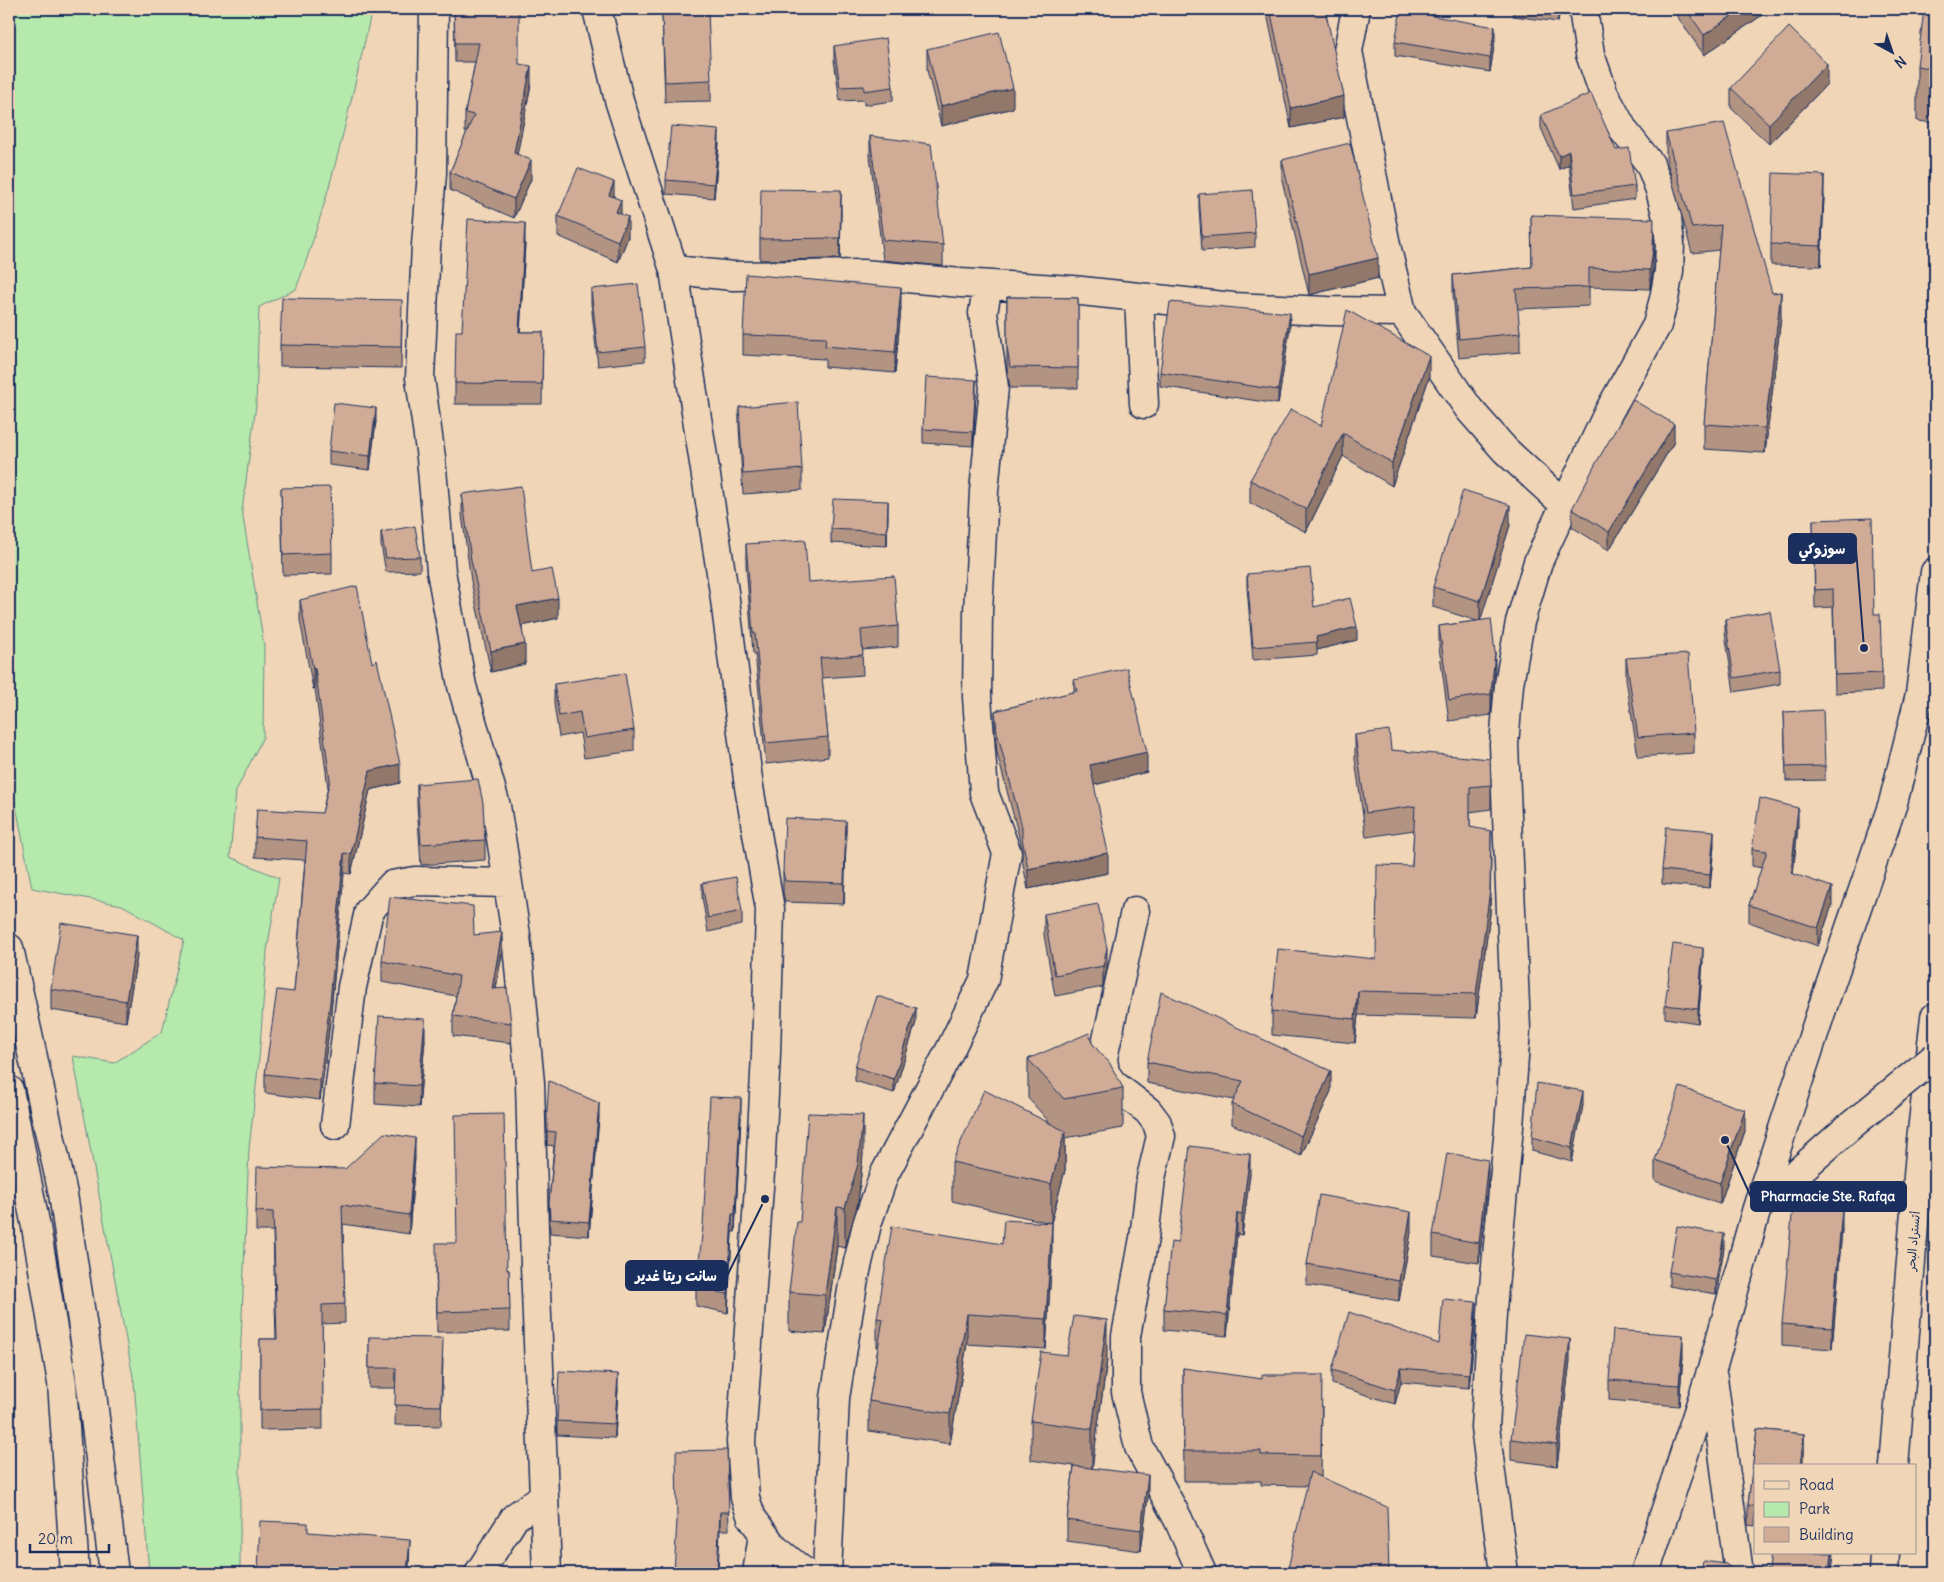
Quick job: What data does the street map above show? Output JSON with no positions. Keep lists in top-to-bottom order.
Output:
{
  "streets": {
    "main road": ["أتستراد البحر"]
  },
  "places": ["سوزوكي", "Pharmacie Ste. Rafqa", "سانت ريتا غدير"],
  "legend": ["Road", "Park", "Building"],
  "scale_bar": "20 m",
  "north": "bottom right"
}
